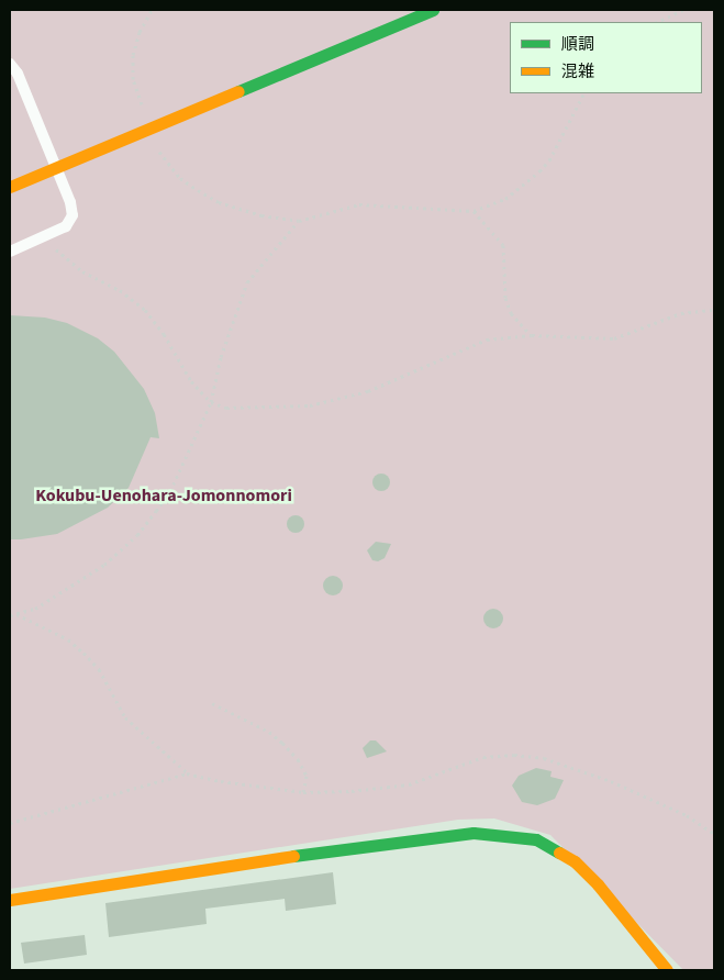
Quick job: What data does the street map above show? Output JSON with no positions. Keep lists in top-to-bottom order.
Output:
{
  "districts": ["Kokubu-Uenohara-Jomonnomori"],
  "legend": ["順調", "混雑"]
}
